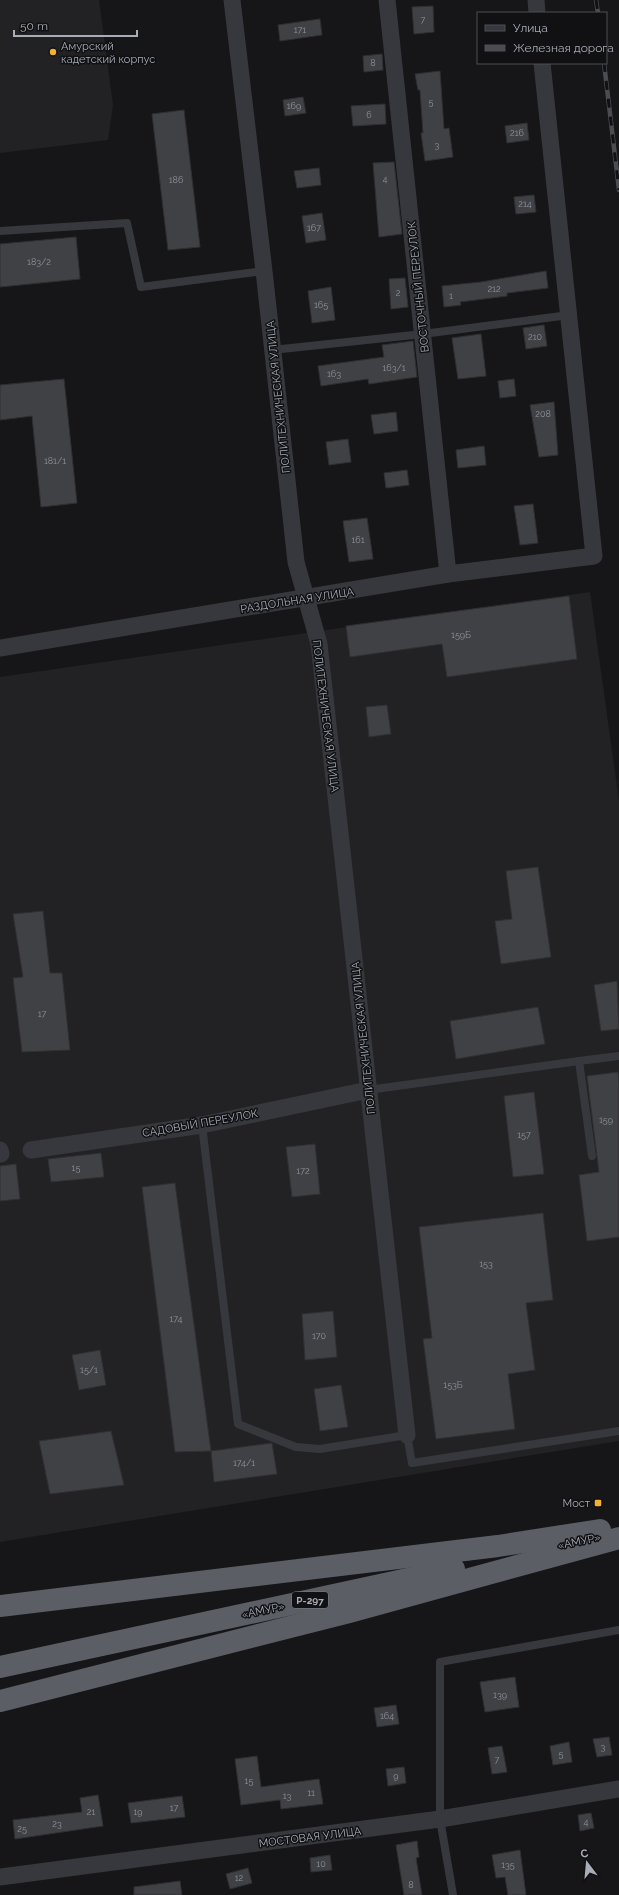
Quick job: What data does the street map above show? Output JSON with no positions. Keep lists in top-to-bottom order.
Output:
{
  "streets": {
    "highway": ["«АМУР»", "Р-297"],
    "street": [
      "ВОСТОЧНЫЙ ПЕРЕУЛОК",
      "ПОЛИТЕХНИЧЕСКАЯ УЛИЦА",
      "РАЗДОЛЬНАЯ УЛИЦА",
      "САДОВЫЙ ПЕРЕУЛОК",
      "МОСТОВАЯ УЛИЦА"
    ]
  },
  "crossings": [
    ["ВОСТОЧНЫЙ ПЕРЕУЛОК", "РАЗДОЛЬНАЯ УЛИЦА"],
    ["ПОЛИТЕХНИЧЕСКАЯ УЛИЦА", "РАЗДОЛЬНАЯ УЛИЦА"],
    ["ПОЛИТЕХНИЧЕСКАЯ УЛИЦА", "САДОВЫЙ ПЕРЕУЛОК"]
  ],
  "places": {
    "other": ["Амурский кадетский корпус"],
    "transit": ["Мост"]
  },
  "house_numbers": [
    "7",
    "171",
    "8",
    "5",
    "169",
    "6",
    "216",
    "3",
    "4",
    "186",
    "214",
    "167",
    "183/2",
    "212",
    "2",
    "1",
    "165",
    "210",
    "163/1",
    "163",
    "208",
    "181/1",
    "161",
    "159Б",
    "17",
    "159",
    "157",
    "15",
    "172",
    "153",
    "174",
    "170",
    "15/1",
    "153Б",
    "174/1",
    "139",
    "164",
    "3",
    "5",
    "7",
    "9",
    "15",
    "11",
    "13",
    "17",
    "21",
    "19",
    "4",
    "23",
    "25",
    "10",
    "135",
    "12",
    "8"
  ],
  "legend": ["Улица", "Железная дорога"],
  "scale_bar": "50 m",
  "north": "top"
}
